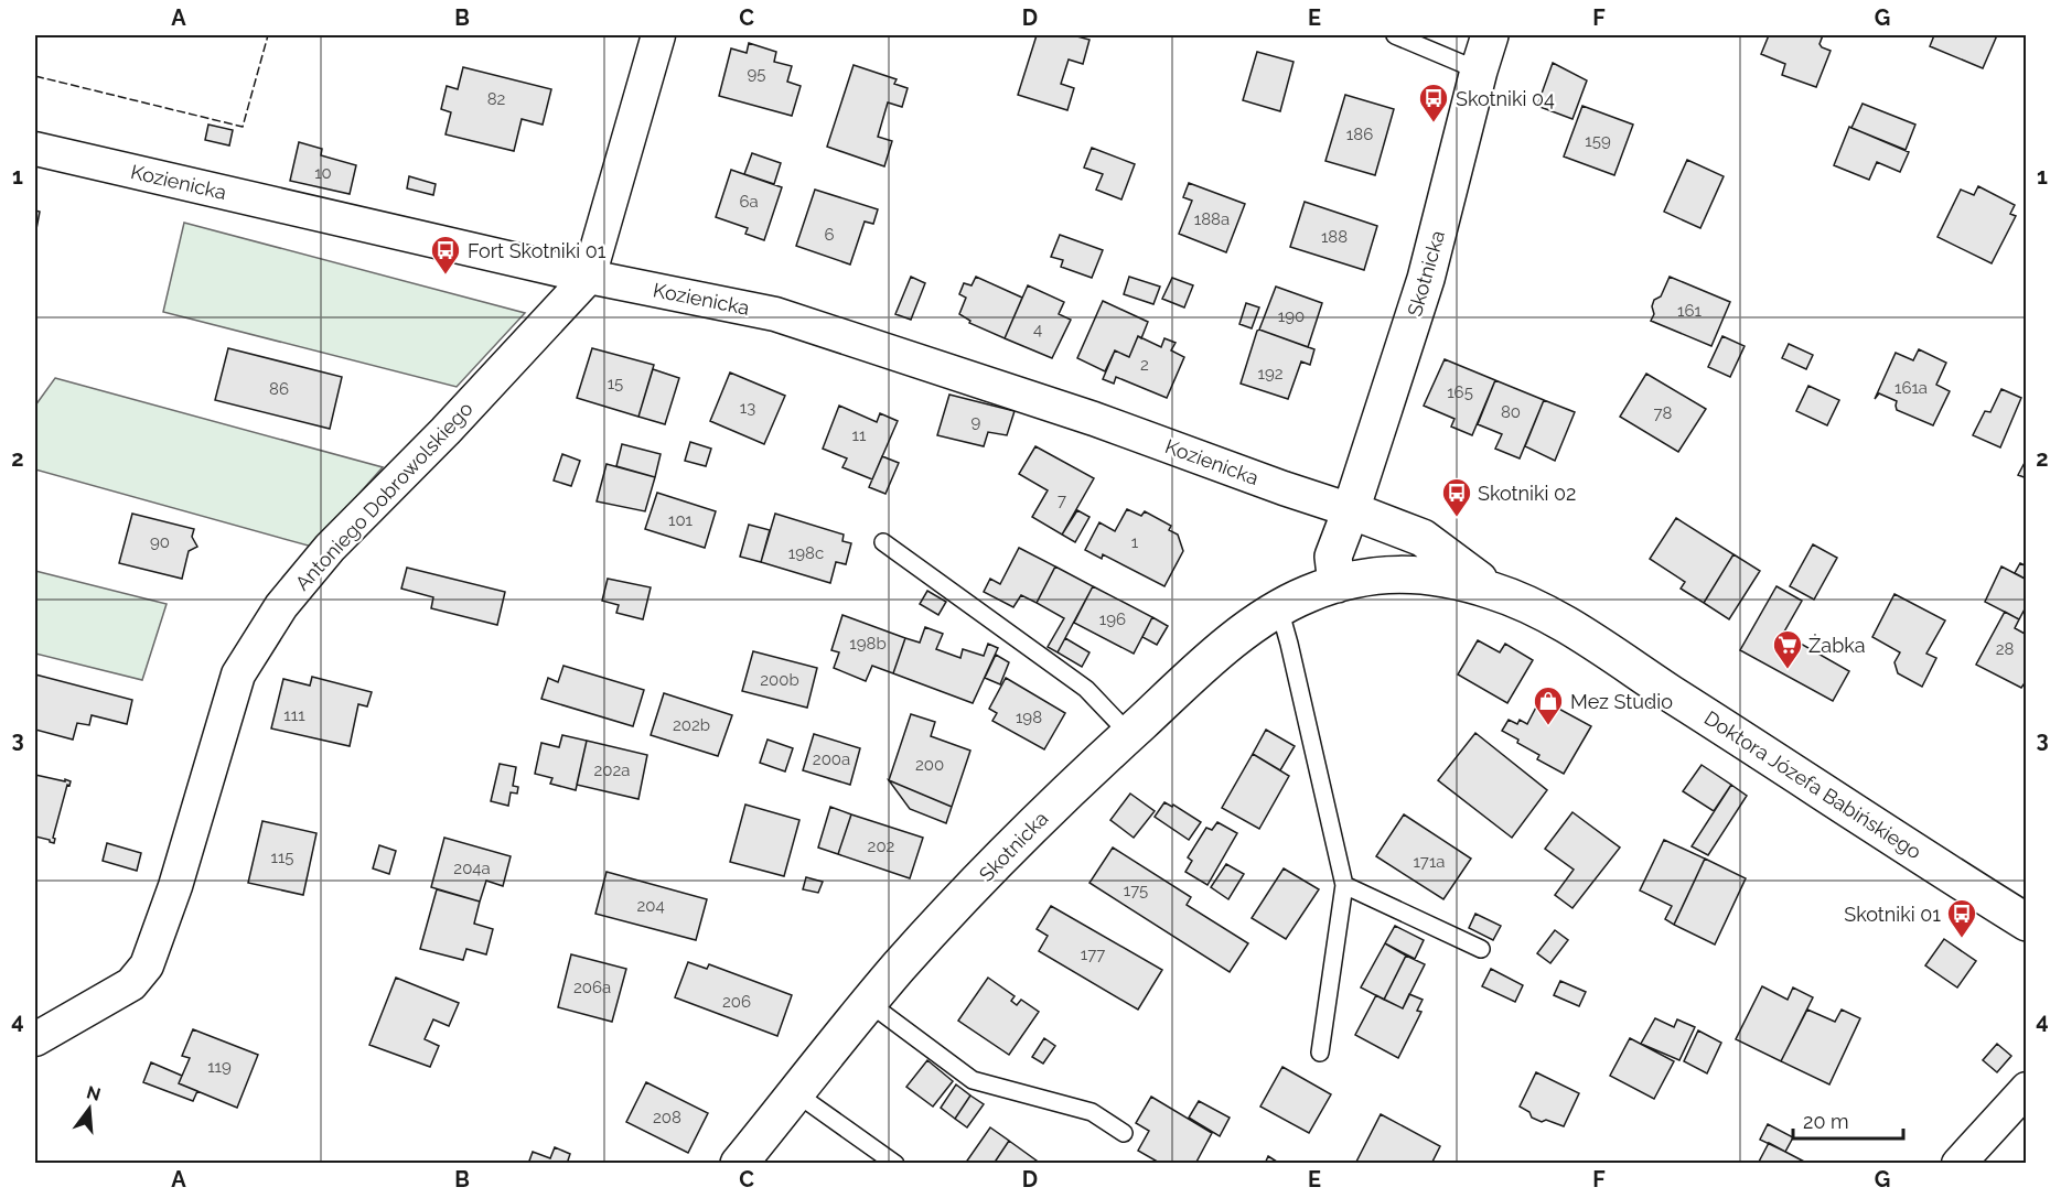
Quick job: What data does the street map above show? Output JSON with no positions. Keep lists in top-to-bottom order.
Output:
{
  "streets": {
    "main road": ["Skotnicka", "Doktora Józefa Babińskiego"],
    "street": ["Kozienicka", "Antoniego Dobrowolskiego"]
  },
  "crossings": [
    ["Kozienicka", "Skotnicka"],
    ["Kozienicka", "Antoniego Dobrowolskiego"],
    ["Skotnicka", "Doktora Józefa Babińskiego"]
  ],
  "places": {
    "bus stop": [
      "Skotniki 04",
      "Fort Skotniki 01",
      "Skotniki 02",
      "Skotniki 01"
    ],
    "supermarket": ["Żabka"],
    "shop": ["Mez Studio"]
  },
  "house_numbers": [
    "95",
    "82",
    "186",
    "159",
    "10",
    "6a",
    "188a",
    "6",
    "188",
    "161",
    "190",
    "4",
    "2",
    "192",
    "15",
    "161a",
    "86",
    "165",
    "13",
    "80",
    "78",
    "9",
    "11",
    "7",
    "101",
    "90",
    "1",
    "198c",
    "196",
    "198b",
    "28",
    "200b",
    "111",
    "198",
    "202b",
    "200a",
    "200",
    "202a",
    "202",
    "115",
    "171a",
    "204a",
    "175",
    "204",
    "177",
    "206a",
    "206",
    "119",
    "208"
  ],
  "scale_bar": "20 m",
  "north": "top",
  "grid": {
    "columns": [
      "A",
      "B",
      "C",
      "D",
      "E",
      "F",
      "G"
    ],
    "rows": [
      "1",
      "2",
      "3",
      "4"
    ]
  }
}
